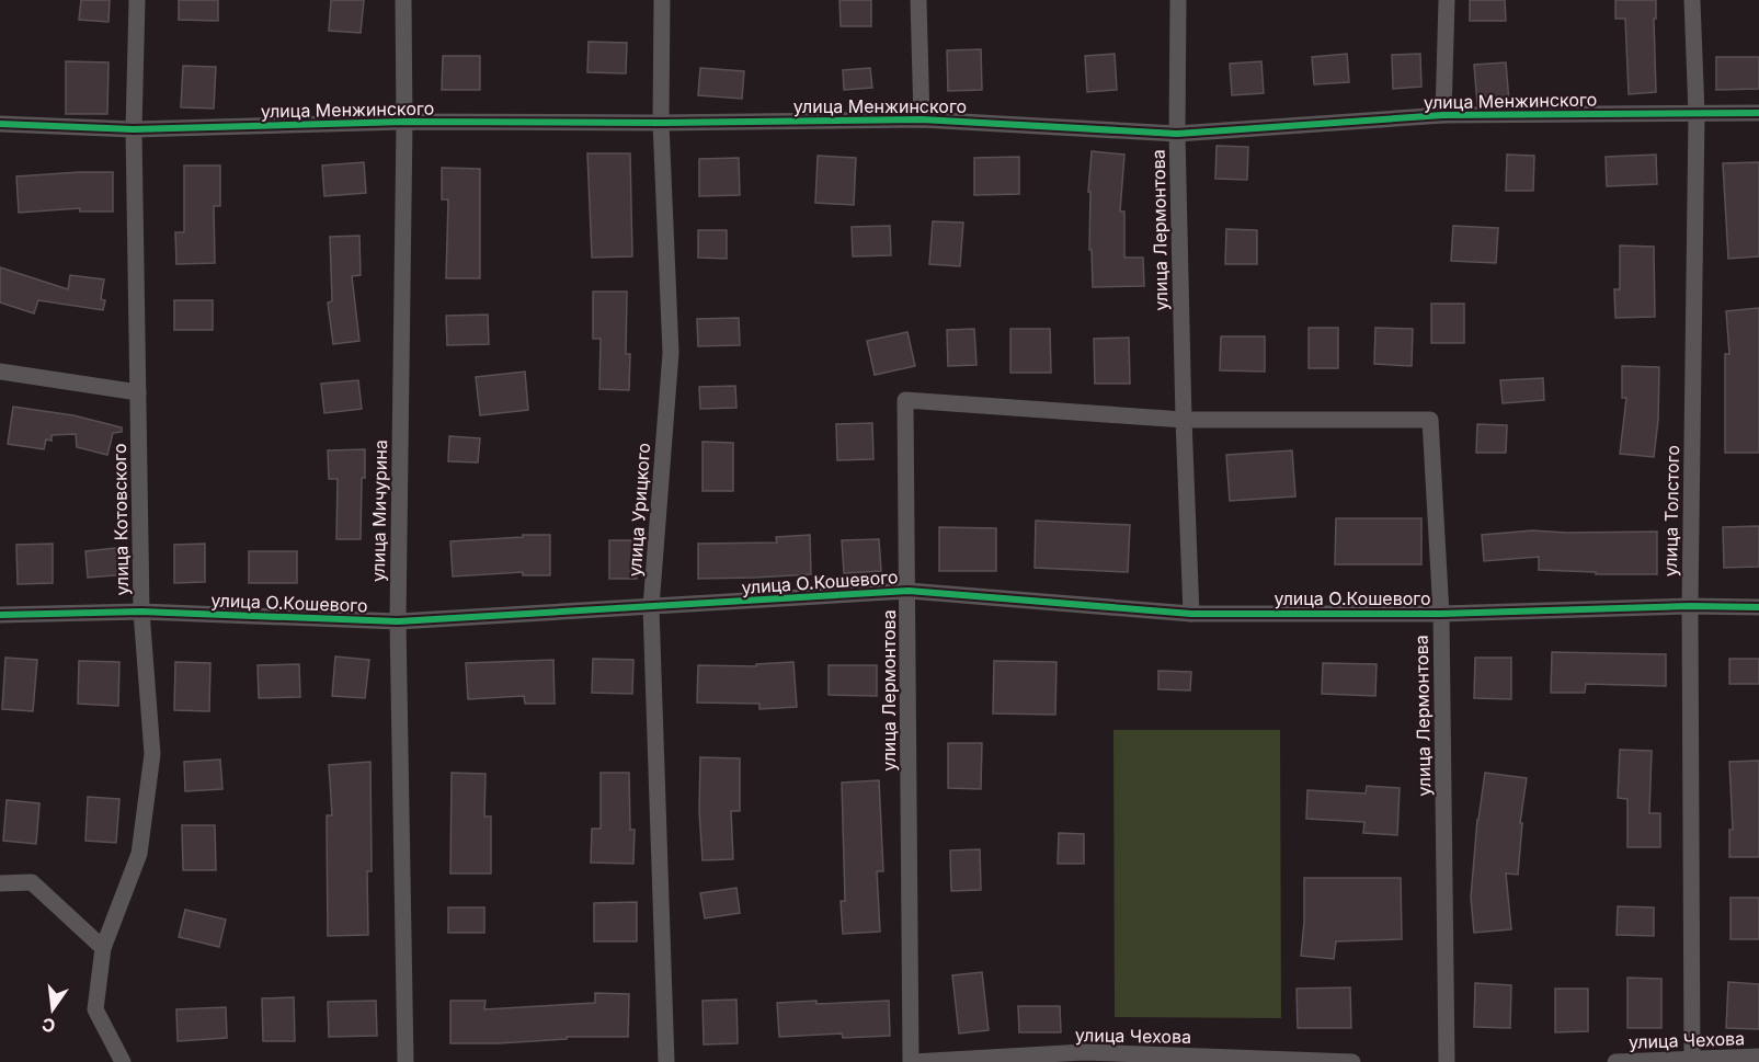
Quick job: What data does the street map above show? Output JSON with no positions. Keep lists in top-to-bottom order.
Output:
{
  "streets": {
    "street": [
      "улица Менжинского",
      "улица Лермонтова",
      "улица Урицкого",
      "улица Мичурина",
      "улица Толстого",
      "улица Котовского",
      "улица О.Кошевого",
      "улица Чехова"
    ]
  },
  "crossings": [
    ["улица Менжинского", "улица Лермонтова"],
    ["улица Менжинского", "улица Урицкого"],
    ["улица Менжинского", "улица Мичурина"],
    ["улица Менжинского", "улица Толстого"],
    ["улица Менжинского", "улица Котовского"],
    ["улица Лермонтова", "улица О.Кошевого"],
    ["улица Лермонтова", "улица Чехова"],
    ["улица Урицкого", "улица О.Кошевого"],
    ["улица Мичурина", "улица О.Кошевого"],
    ["улица Толстого", "улица О.Кошевого"],
    ["улица Толстого", "улица Чехова"],
    ["улица Котовского", "улица О.Кошевого"]
  ],
  "north": "bottom"
}
